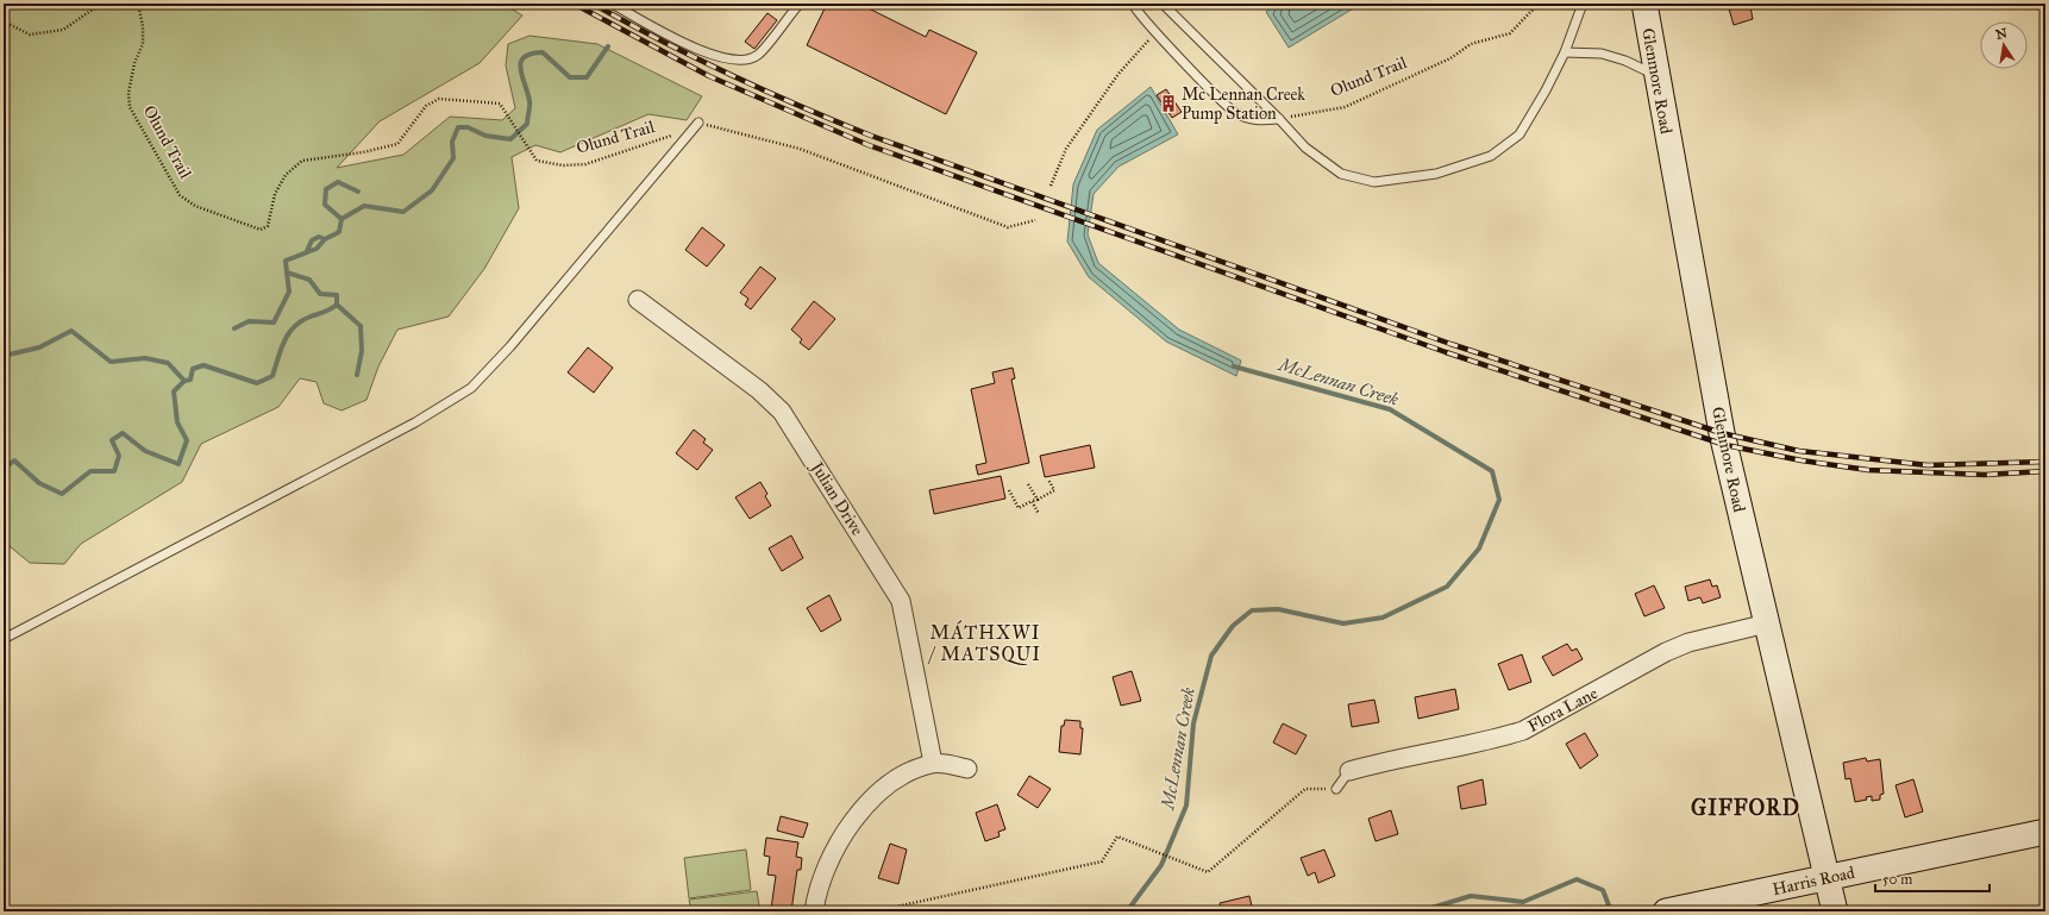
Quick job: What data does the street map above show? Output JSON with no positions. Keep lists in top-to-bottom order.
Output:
{
  "streets": {
    "street": [
      "Glenmore Road",
      "Julian Drive",
      "Flora Lane",
      "Harris Road"
    ],
    "path": ["Olund Trail"]
  },
  "crossings": [
    ["Glenmore Road", "Flora Lane"],
    ["Glenmore Road", "Harris Road"]
  ],
  "districts": ["MÁTHXWI / MATSQUI", "GIFFORD"],
  "water": ["McLennan Creek"],
  "places": {
    "building": ["Mc Lennan Creek Pump Station"]
  },
  "scale_bar": "50 m",
  "north": "top"
}
